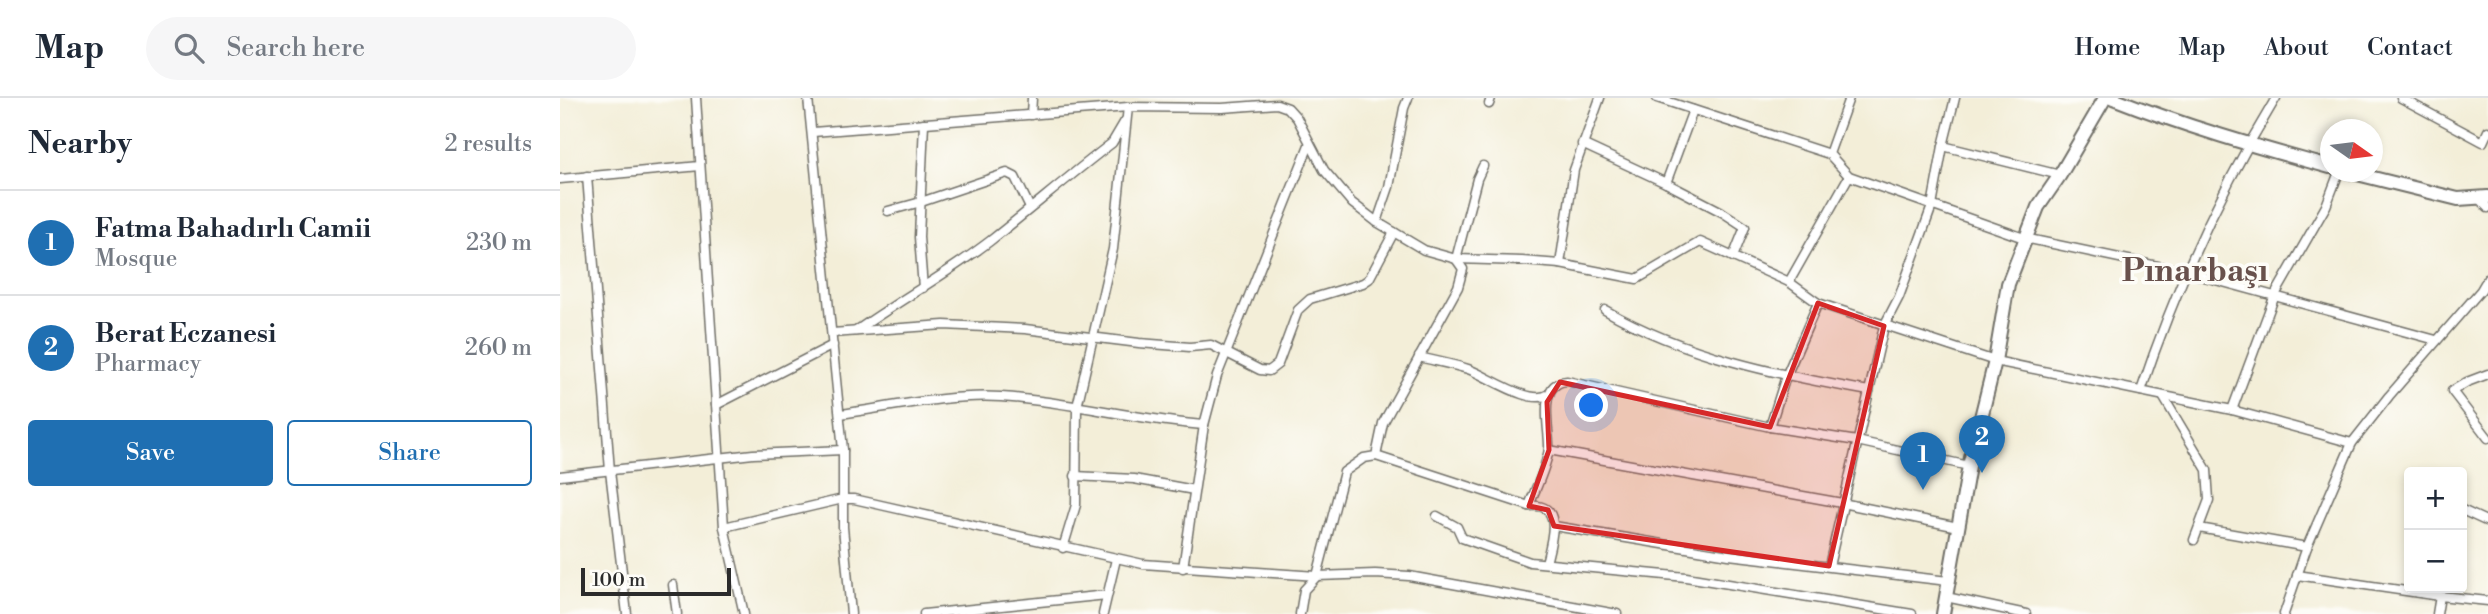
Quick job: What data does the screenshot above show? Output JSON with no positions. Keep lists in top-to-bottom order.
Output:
{
  "districts": ["Pınarbaşı"],
  "scale_bar": "100 m",
  "north": "right",
  "page": {
    "header": "Map",
    "search": "Search here",
    "nav": [
      "Home",
      "Map",
      "About",
      "Contact"
    ],
    "heading": ["Nearby", "2 results"],
    "list": [
      {
        "mark": "1",
        "name": "Fatma Bahadırlı Camii",
        "note": "Mosque",
        "value": "230 m"
      },
      {
        "mark": "2",
        "name": "Berat Eczanesi",
        "note": "Pharmacy",
        "value": "260 m"
      }
    ],
    "buttons": ["Save", "Share"],
    "pins": ["2", "1"],
    "map_buttons": ["+", "−"],
    "scale": "100 m"
  }
}
